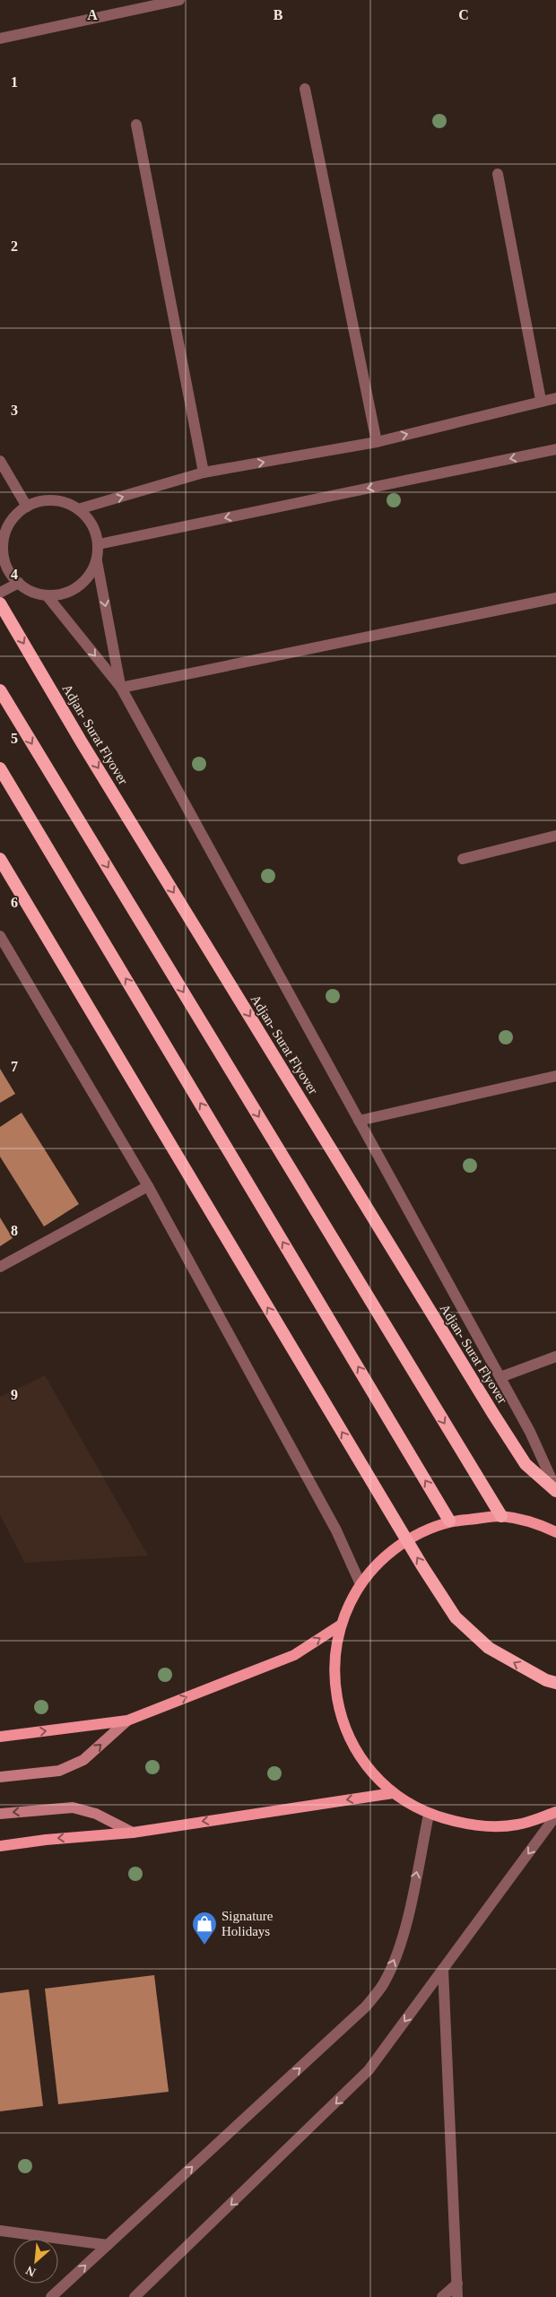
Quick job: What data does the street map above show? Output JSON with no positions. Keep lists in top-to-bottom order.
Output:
{
  "streets": {
    "highway": ["Adjan- Surat Flyover"]
  },
  "places": {
    "shop": ["Signature Holidays"]
  },
  "north": "bottom left",
  "grid": {
    "columns": ["A", "B", "C"],
    "rows": [
      "1",
      "2",
      "3",
      "4",
      "5",
      "6",
      "7",
      "8",
      "9"
    ]
  }
}
